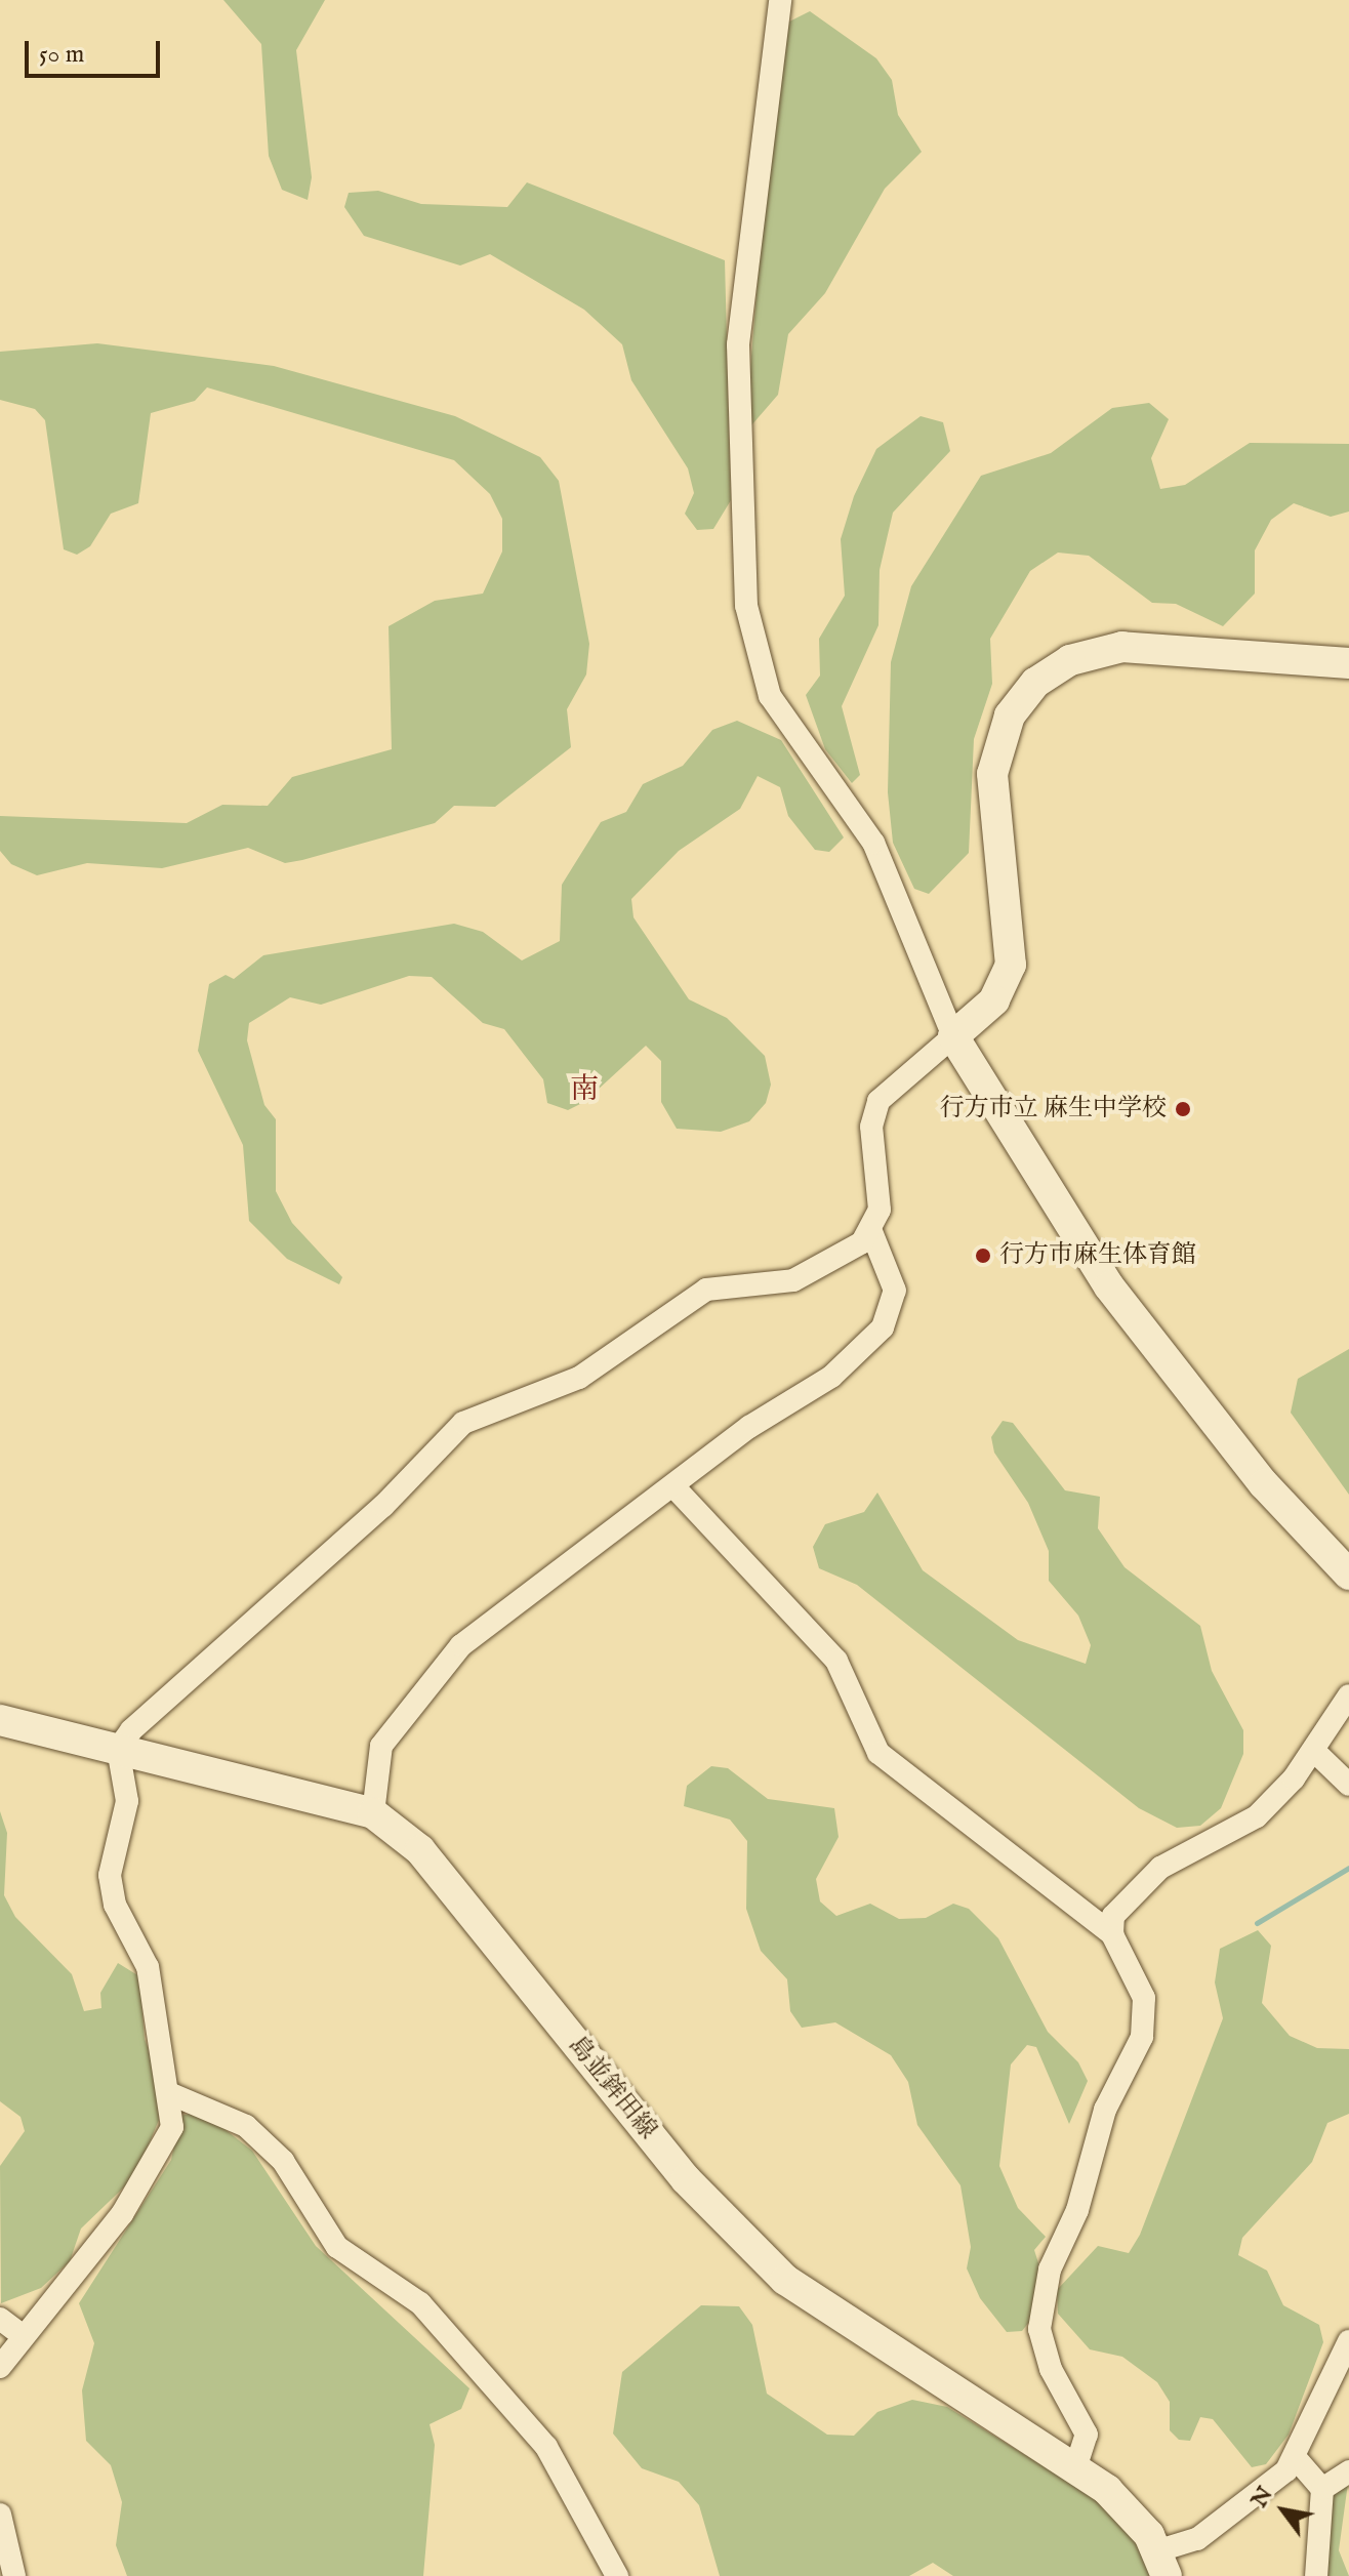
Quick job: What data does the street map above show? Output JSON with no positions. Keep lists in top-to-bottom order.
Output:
{
  "streets": {
    "main road": ["島並鉾田線"]
  },
  "districts": ["南"],
  "places": ["行方市立 麻生中学校", "行方市麻生体育館"],
  "scale_bar": "50 m",
  "north": "top left"
}
